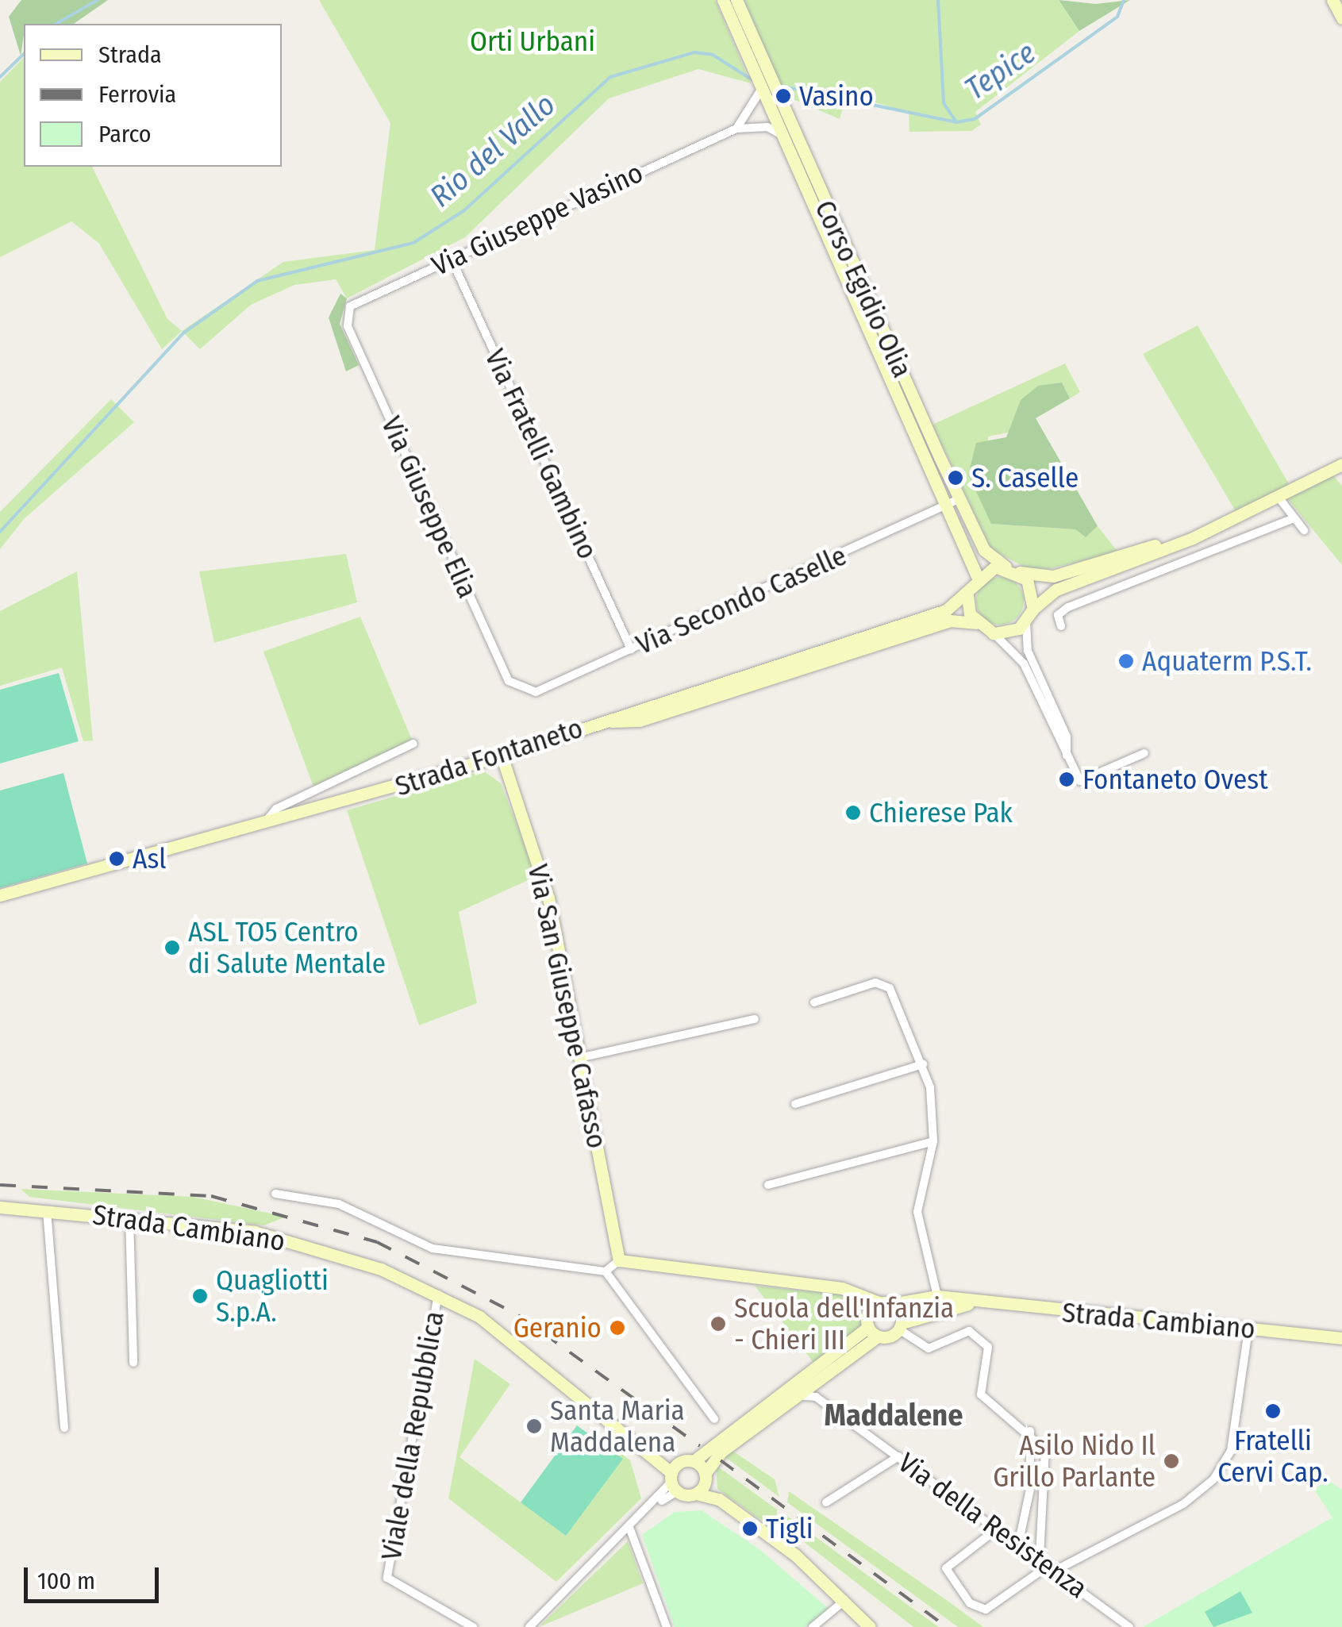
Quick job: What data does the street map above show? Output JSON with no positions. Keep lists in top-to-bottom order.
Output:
{
  "streets": {
    "street": [
      "Via Giuseppe Vasino",
      "Corso Egidio Olia",
      "Via Fratelli Gambino",
      "Via Giuseppe Elia",
      "Via Secondo Caselle",
      "Strada Fontaneto",
      "Via San Giuseppe Cafasso",
      "Strada Cambiano",
      "Viale della Repubblica",
      "Via della Resistenza"
    ]
  },
  "crossings": [
    ["Via Giuseppe Vasino", "Corso Egidio Olia"],
    ["Via Giuseppe Vasino", "Via Fratelli Gambino"],
    ["Via Giuseppe Vasino", "Via Giuseppe Elia"],
    ["Corso Egidio Olia", "Via Secondo Caselle"],
    ["Corso Egidio Olia", "Strada Fontaneto"],
    ["Via Fratelli Gambino", "Via Secondo Caselle"],
    ["Via Giuseppe Elia", "Via Secondo Caselle"],
    ["Strada Fontaneto", "Via San Giuseppe Cafasso"],
    ["Strada Cambiano", "Viale della Repubblica"]
  ],
  "districts": ["Maddalene"],
  "water": ["Tepice", "Rio del Vallo"],
  "parks": ["Orti Urbani"],
  "places": [
    "Vasino",
    "S. Caselle",
    "Aquaterm P.S.T.",
    "Fontaneto Ovest",
    "Chierese Pak",
    "Asl",
    "ASL TO5 Centro di Salute Mentale",
    "Quagliotti S.p.A.",
    "Scuola dell'Infanzia - Chieri III",
    "Geranio",
    "Fratelli Cervi Cap.",
    "Santa Maria Maddalena",
    "Asilo Nido Il Grillo Parlante",
    "Tigli"
  ],
  "legend": ["Strada", "Ferrovia", "Parco"],
  "scale_bar": "100 m"
}
